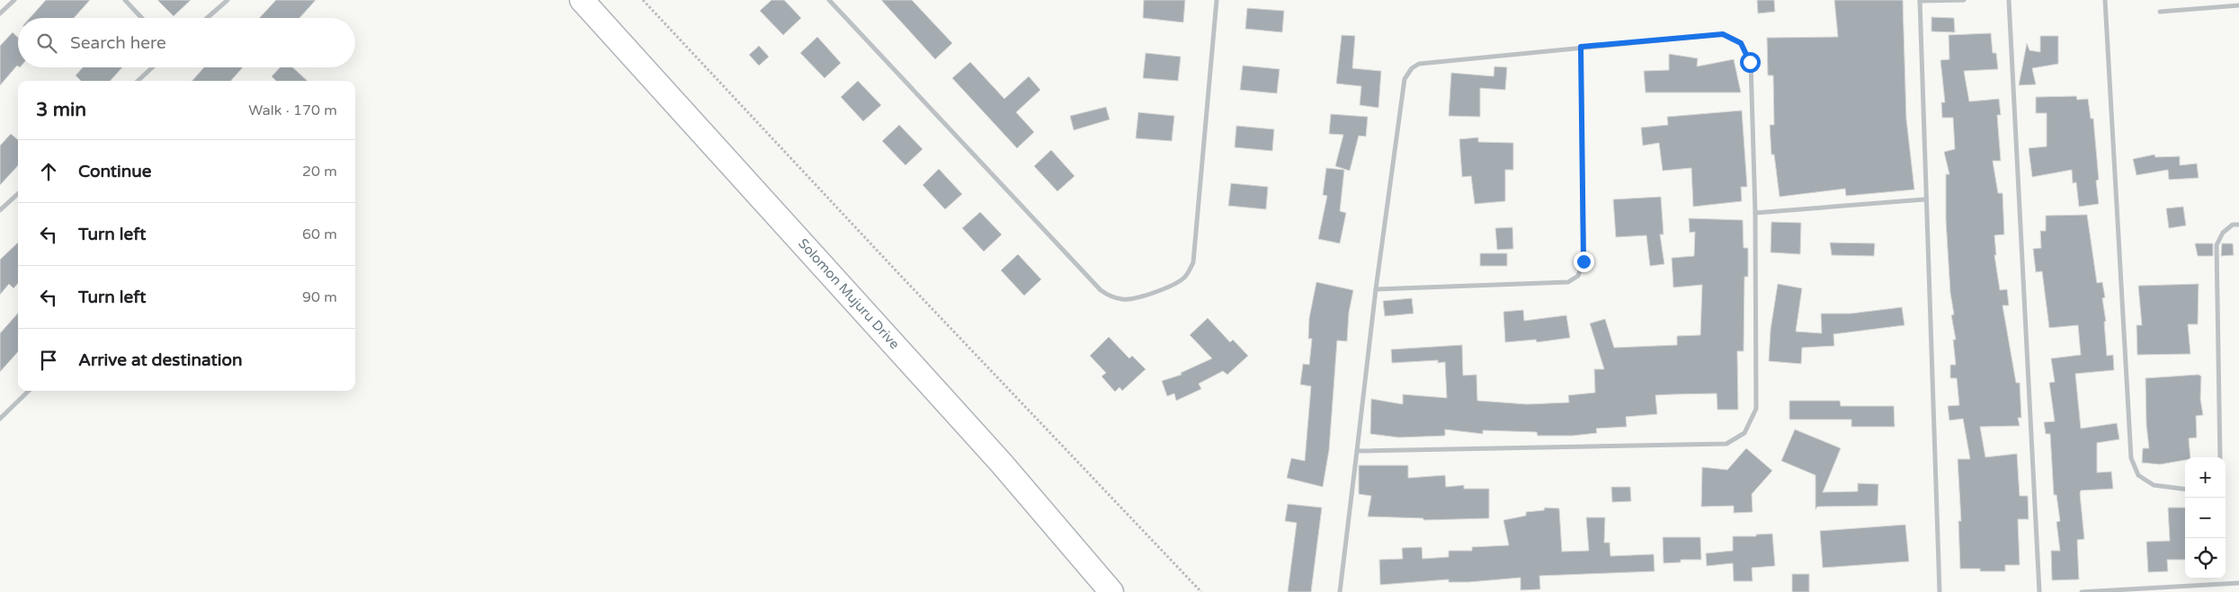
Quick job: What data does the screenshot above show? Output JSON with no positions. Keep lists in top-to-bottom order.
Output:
{
  "streets": {
    "street": ["Solomon Mujuru Drive"]
  },
  "page": {
    "search": "Search here",
    "heading": ["3 min", "Walk · 170 m"],
    "list": [
      ["Continue", "20 m"],
      ["Turn left", "60 m"],
      ["Turn left", "90 m"],
      "Arrive at destination"
    ],
    "map_buttons": ["+", "−"]
  }
}
